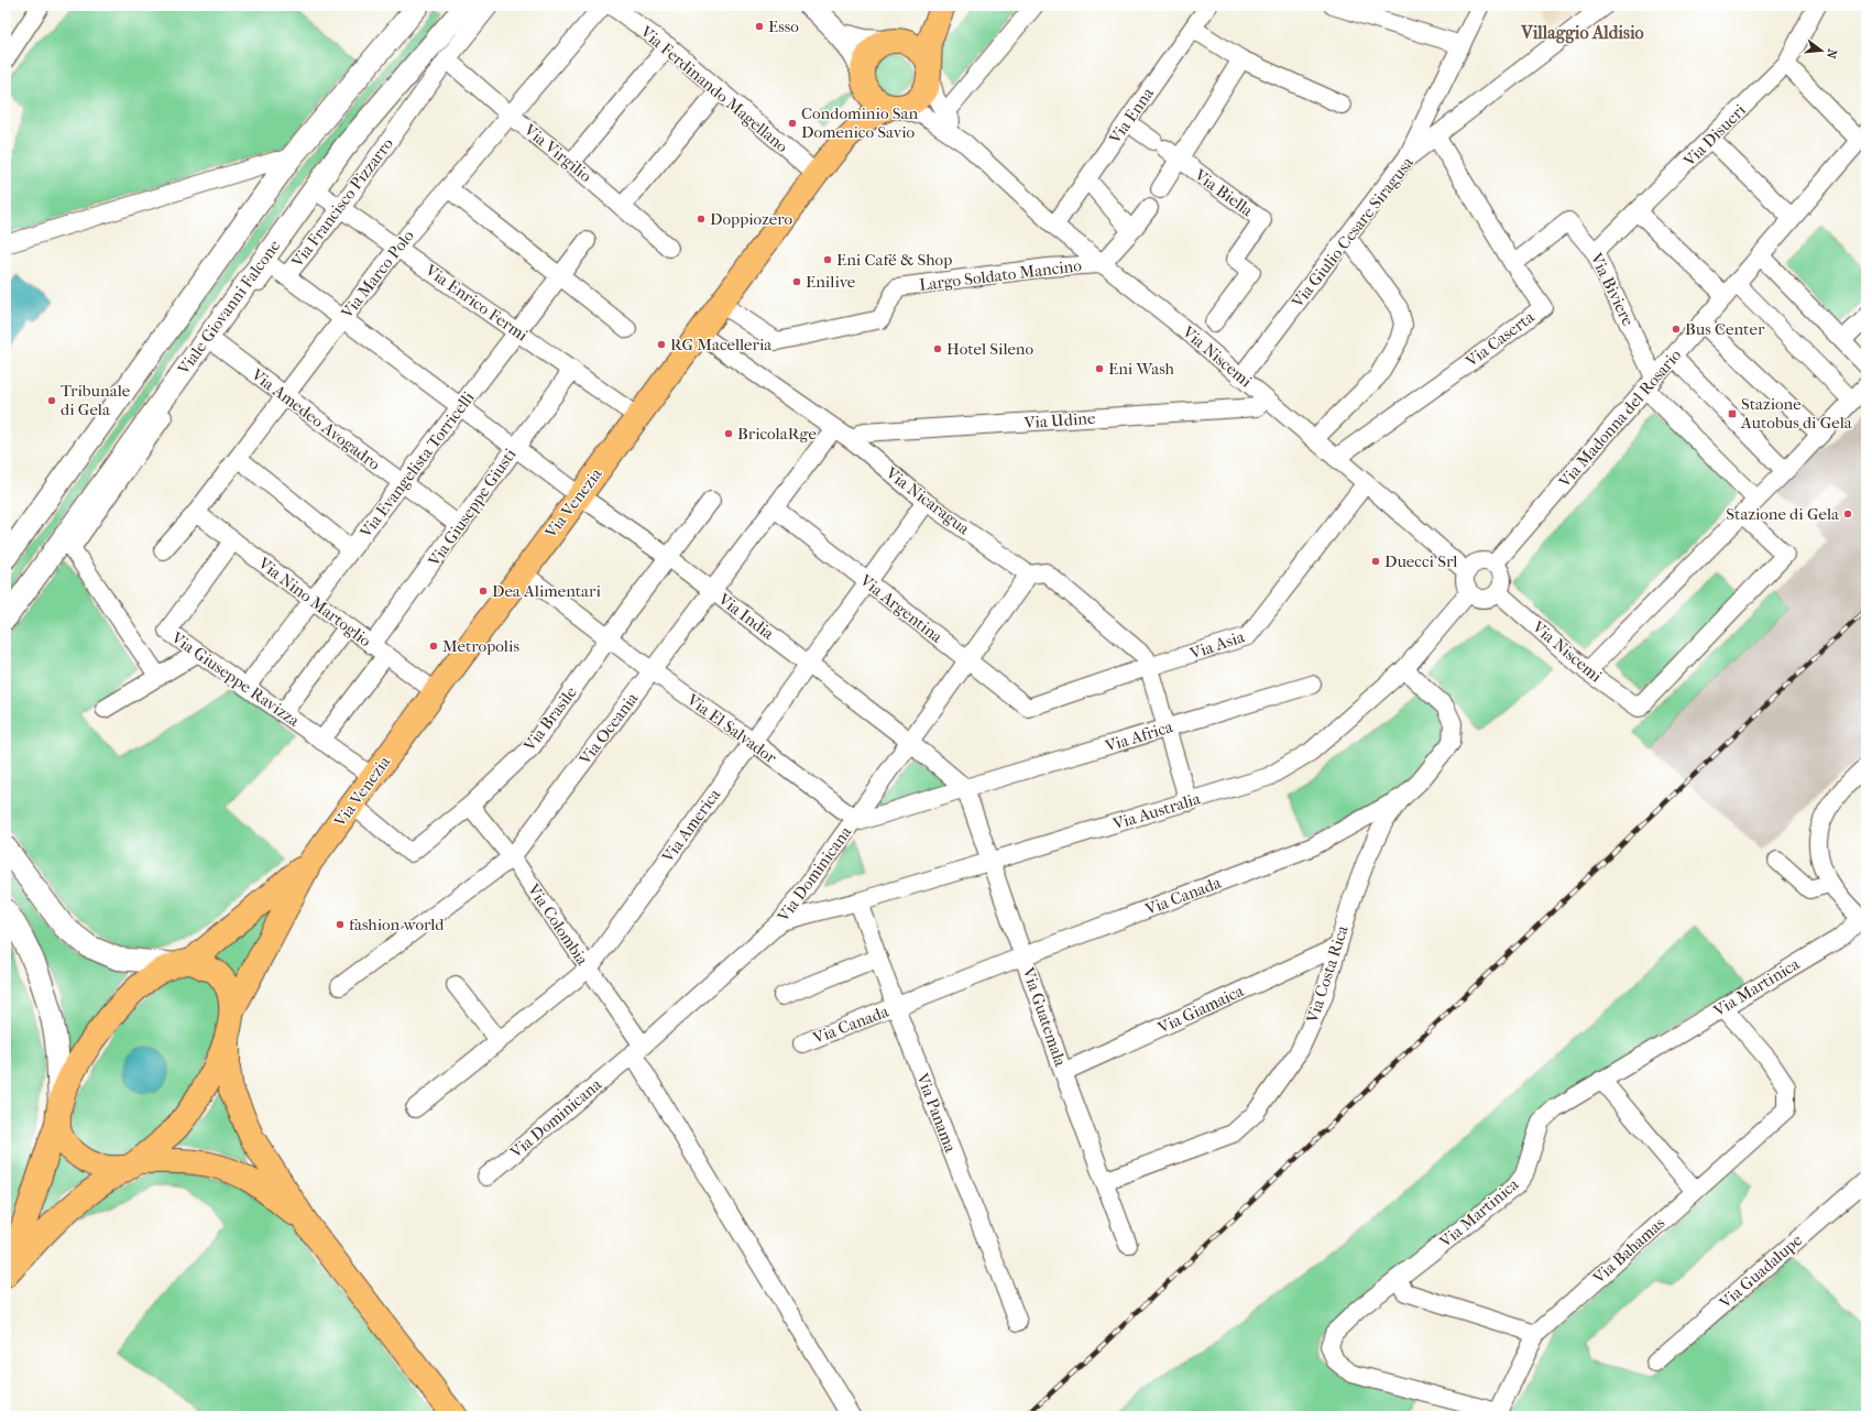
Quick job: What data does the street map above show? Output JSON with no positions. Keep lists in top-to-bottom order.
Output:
{
  "streets": {
    "main road": ["Via Venezia"],
    "street": [
      "Via Ferdinando Magellano",
      "Via Enna",
      "Via Disueri",
      "Via Virgilio",
      "Via Biella",
      "Via Francisco Pizzarro",
      "Via Giulio Cesare Siragusa",
      "Via Marco Polo",
      "Largo Soldato Mancino",
      "Via Biviere",
      "Via Enrico Fermi",
      "Viale Giovanni Falcone",
      "Via Caserta",
      "Via Niscemi",
      "Via Madonna del Rosario",
      "Via Amedeo Avogadro",
      "Via Udine",
      "Via Evangelista Torricelli",
      "Via Nicaragua",
      "Via Giuseppe Giusti",
      "Via Nino Martoglio",
      "Via Argentina",
      "Via India",
      "Via Asia",
      "Via Giuseppe Ravizza",
      "Via Brasile",
      "Via Oceania",
      "Via El Salvador",
      "Via Africa",
      "Via Australia",
      "Via America",
      "Via Dominicana",
      "Via Canada",
      "Via Colombia",
      "Via Costa Rica",
      "Via Martinica",
      "Via Giamaica",
      "Via Guatemala",
      "Via Panama",
      "Via Bahamas",
      "Via Guadalupe"
    ]
  },
  "crossings": [
    ["Via Ferdinando Magellano", "Via Venezia"],
    ["Via Enna", "Via Biella"],
    ["Via Enna", "Via Niscemi"],
    ["Via Disueri", "Via Biviere"],
    ["Via Virgilio", "Via Francisco Pizzarro"],
    ["Via Virgilio", "Via Marco Polo"],
    ["Via Francisco Pizzarro", "Via Enrico Fermi"],
    ["Via Francisco Pizzarro", "Viale Giovanni Falcone"],
    ["Via Francisco Pizzarro", "Via Amedeo Avogadro"],
    ["Via Francisco Pizzarro", "Via India"],
    ["Via Giulio Cesare Siragusa", "Via Caserta"],
    ["Via Giulio Cesare Siragusa", "Via Niscemi"],
    ["Via Marco Polo", "Via Enrico Fermi"],
    ["Via Marco Polo", "Via Amedeo Avogadro"],
    ["Via Marco Polo", "Via Nino Martoglio"],
    ["Via Marco Polo", "Via India"],
    ["Largo Soldato Mancino", "Via Niscemi"],
    ["Largo Soldato Mancino", "Via Venezia"],
    ["Via Biviere", "Via Caserta"],
    ["Via Biviere", "Via Madonna del Rosario"],
    ["Via Enrico Fermi", "Viale Giovanni Falcone"],
    ["Via Enrico Fermi", "Via Evangelista Torricelli"],
    ["Via Enrico Fermi", "Via Venezia"],
    ["Via Enrico Fermi", "Via Giuseppe Giusti"],
    ["Via Caserta", "Via Niscemi"],
    ["Via Niscemi", "Via Madonna del Rosario"],
    ["Via Niscemi", "Via Udine"],
    ["Via Niscemi", "Via Asia"],
    ["Via Niscemi", "Via Australia"],
    ["Via Madonna del Rosario", "Via Australia"],
    ["Via Amedeo Avogadro", "Via Evangelista Torricelli"],
    ["Via Amedeo Avogadro", "Via Giuseppe Giusti"],
    ["Via Udine", "Via Nicaragua"],
    ["Via Evangelista Torricelli", "Via Nino Martoglio"],
    ["Via Evangelista Torricelli", "Via India"],
    ["Via Evangelista Torricelli", "Via Giuseppe Ravizza"],
    ["Via Nicaragua", "Via Venezia"],
    ["Via Nicaragua", "Via Oceania"],
    ["Via Nicaragua", "Via America"],
    ["Via Nicaragua", "Via Dominicana"],
    ["Via Venezia", "Via Nino Martoglio"],
    ["Via Venezia", "Via India"],
    ["Via Venezia", "Via Giuseppe Ravizza"],
    ["Via Venezia", "Via Brasile"],
    ["Via Venezia", "Via El Salvador"],
    ["Via Giuseppe Giusti", "Via Nino Martoglio"],
    ["Via Giuseppe Giusti", "Via India"],
    ["Via Nino Martoglio", "Via Giuseppe Ravizza"],
    ["Via Argentina", "Via Asia"],
    ["Via Argentina", "Via Oceania"],
    ["Via Argentina", "Via America"],
    ["Via Argentina", "Via Dominicana"],
    ["Via India", "Via Brasile"],
    ["Via India", "Via Oceania"],
    ["Via India", "Via Africa"],
    ["Via India", "Via America"],
    ["Via India", "Via Dominicana"],
    ["Via India", "Via Guatemala"],
    ["Via Brasile", "Via El Salvador"],
    ["Via Brasile", "Via Colombia"],
    ["Via Oceania", "Via El Salvador"],
    ["Via Oceania", "Via Colombia"],
    ["Via El Salvador", "Via Africa"],
    ["Via El Salvador", "Via America"],
    ["Via El Salvador", "Via Dominicana"],
    ["Via Africa", "Via Dominicana"],
    ["Via Africa", "Via Guatemala"],
    ["Via Australia", "Via Dominicana"],
    ["Via Australia", "Via Canada"],
    ["Via Australia", "Via Guatemala"],
    ["Via Australia", "Via Panama"],
    ["Via America", "Via Colombia"],
    ["Via Dominicana", "Via Colombia"],
    ["Via Canada", "Via Costa Rica"],
    ["Via Canada", "Via Guatemala"],
    ["Via Canada", "Via Panama"],
    ["Via Costa Rica", "Via Giamaica"],
    ["Via Costa Rica", "Via Guatemala"],
    ["Via Martinica", "Via Bahamas"],
    ["Via Giamaica", "Via Guatemala"]
  ],
  "districts": ["Villaggio Aldisio"],
  "places": {
    "other": [
      "Esso",
      "Condominio San Domenico Savio",
      "Doppiozero",
      "Eni Café & Shop",
      "Enilive",
      "Bus Center",
      "RG Macelleria",
      "Hotel Sileno",
      "Eni Wash",
      "Tribunale di Gela",
      "BricolaRge",
      "Stazione di Gela",
      "Duecci Srl",
      "Dea Alimentari",
      "Metropolis",
      "fashion world"
    ],
    "transit": ["Stazione Autobus di Gela"]
  },
  "north": "right"
}
